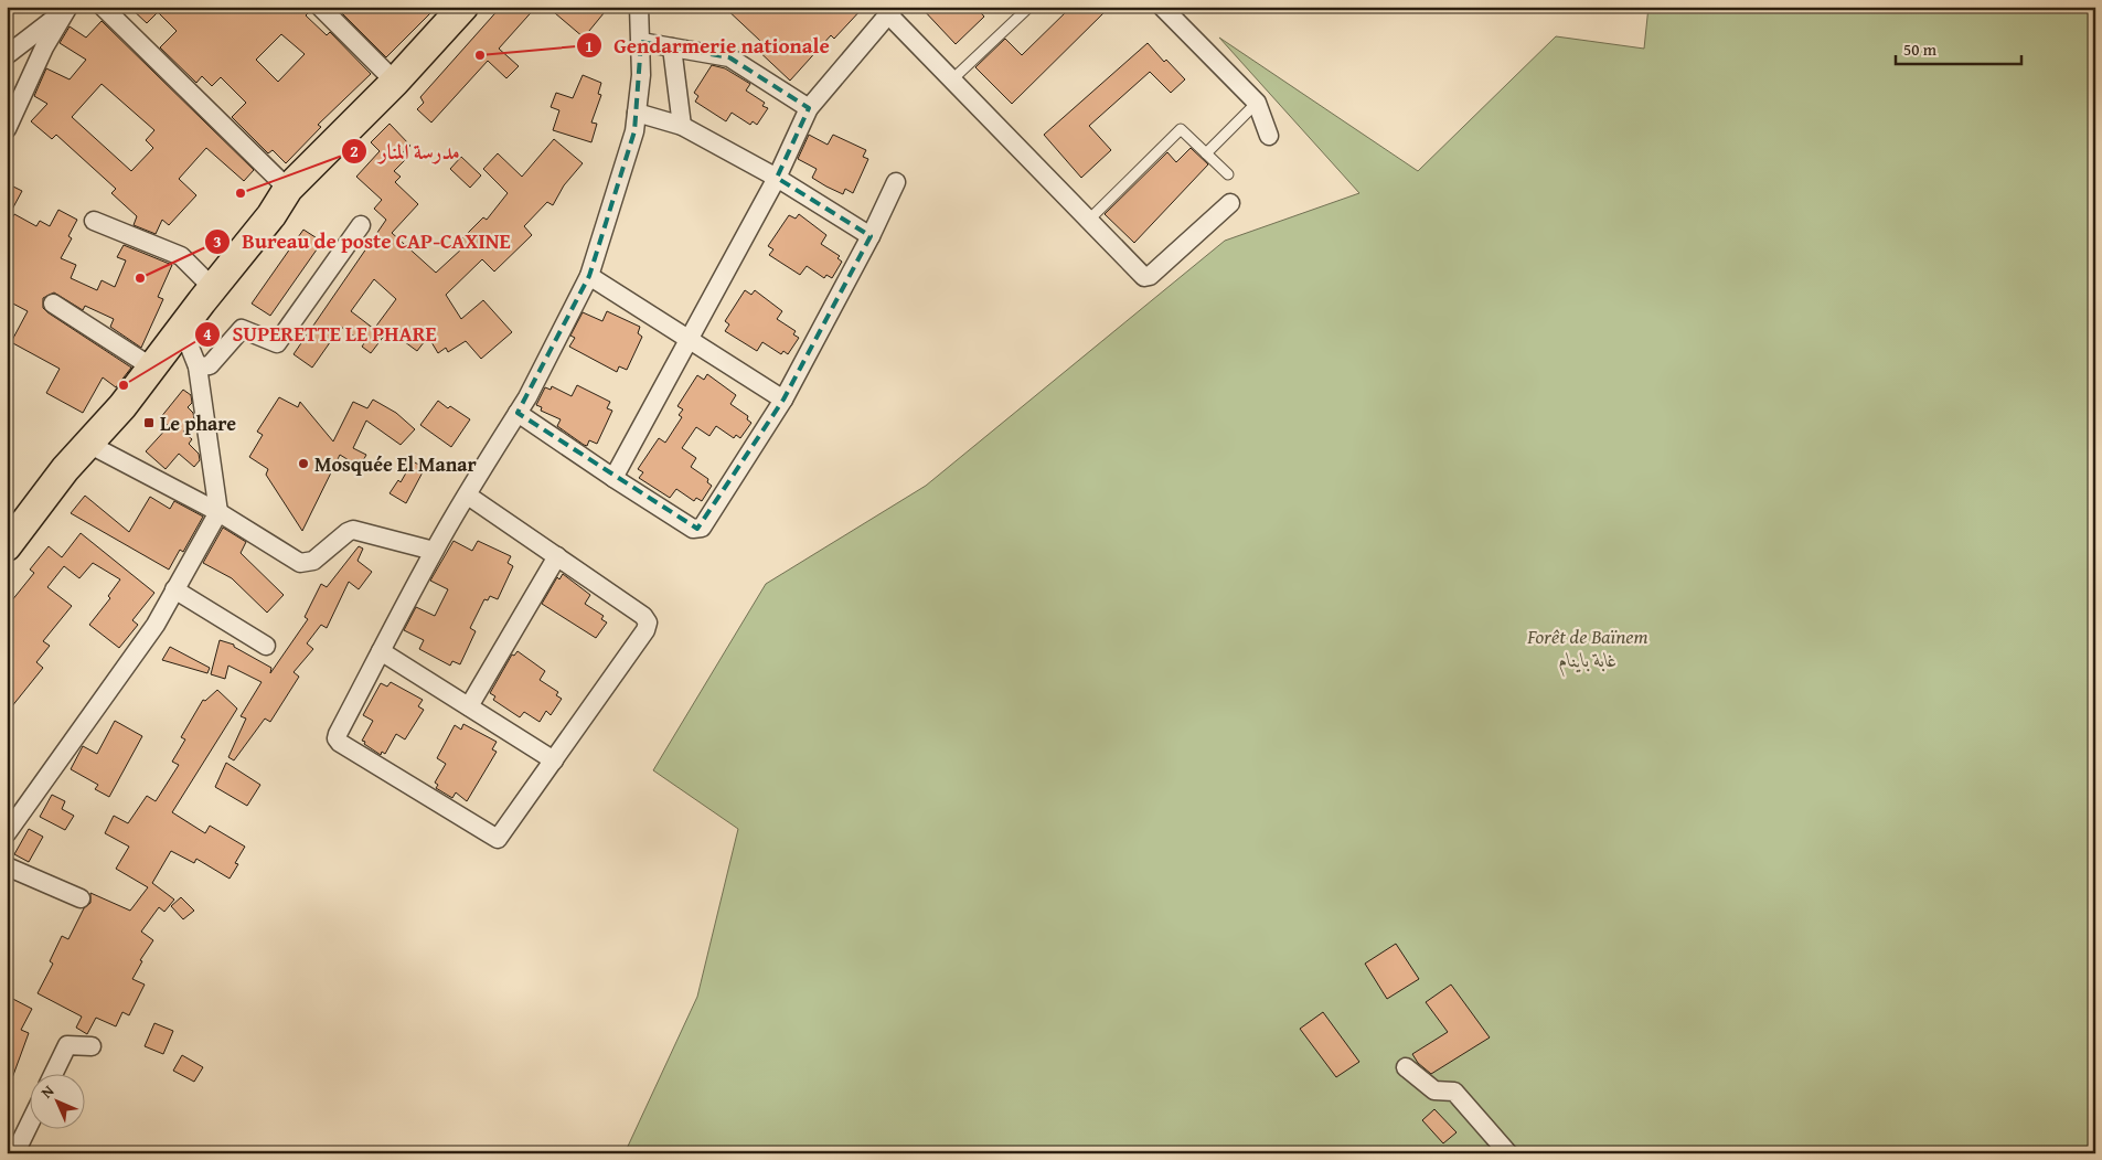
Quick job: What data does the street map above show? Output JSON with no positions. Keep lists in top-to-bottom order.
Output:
{
  "parks": ["Forêt de Baïnem غابة باينام"],
  "places": {
    "other": [
      "Gendarmerie nationale",
      "مدرسة المنار",
      "Bureau de poste CAP-CAXINE",
      "SUPERETTE LE PHARE",
      "Mosquée El Manar"
    ],
    "transit": ["Le phare"]
  },
  "scale_bar": "50 m",
  "north": "top left"
}
